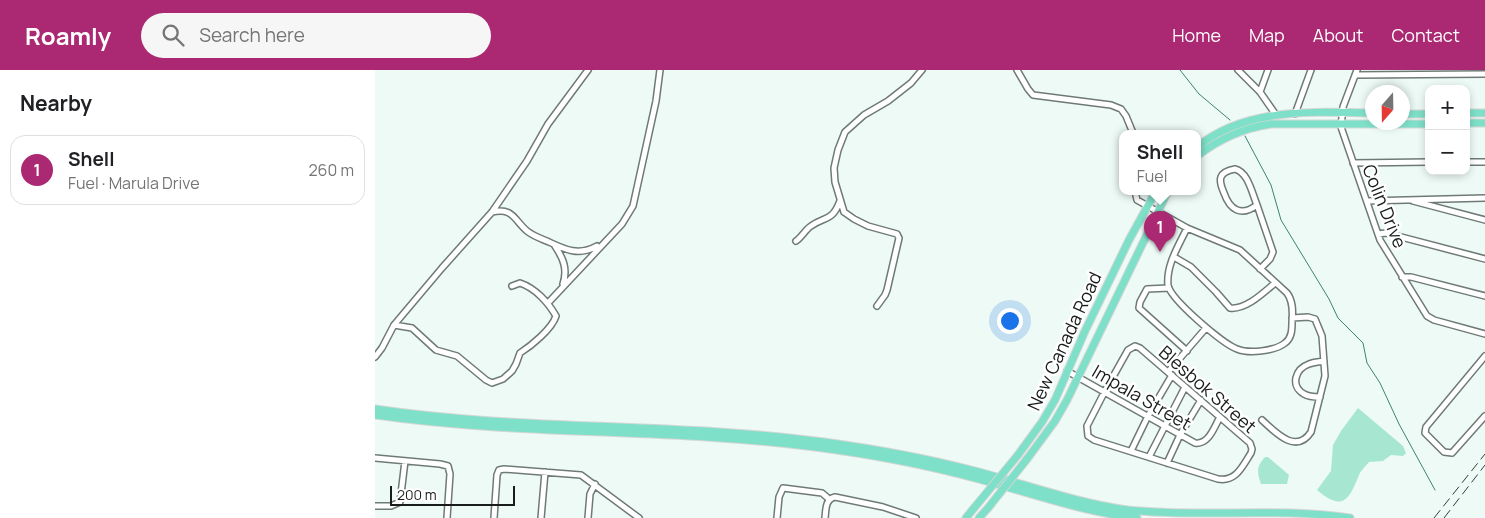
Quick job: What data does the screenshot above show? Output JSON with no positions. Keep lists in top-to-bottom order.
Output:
{
  "streets": {
    "main road": ["New Canada Road"],
    "street": ["Colin Drive", "Blesbok Street", "Impala Street"]
  },
  "crossings": [
    ["New Canada Road", "Impala Street"],
    ["Blesbok Street", "Impala Street"]
  ],
  "scale_bar": "200 m",
  "north": "bottom",
  "page": {
    "header": "Roamly",
    "search": "Search here",
    "nav": [
      "Home",
      "Map",
      "About",
      "Contact"
    ],
    "heading": "Nearby",
    "map_buttons": ["+", "−"],
    "popup": ["Shell", "Fuel"],
    "list": [
      {
        "mark": "1",
        "name": "Shell",
        "note": "Fuel · Marula Drive",
        "value": "260 m"
      }
    ],
    "pins": "1",
    "scale": "200 m"
  }
}
